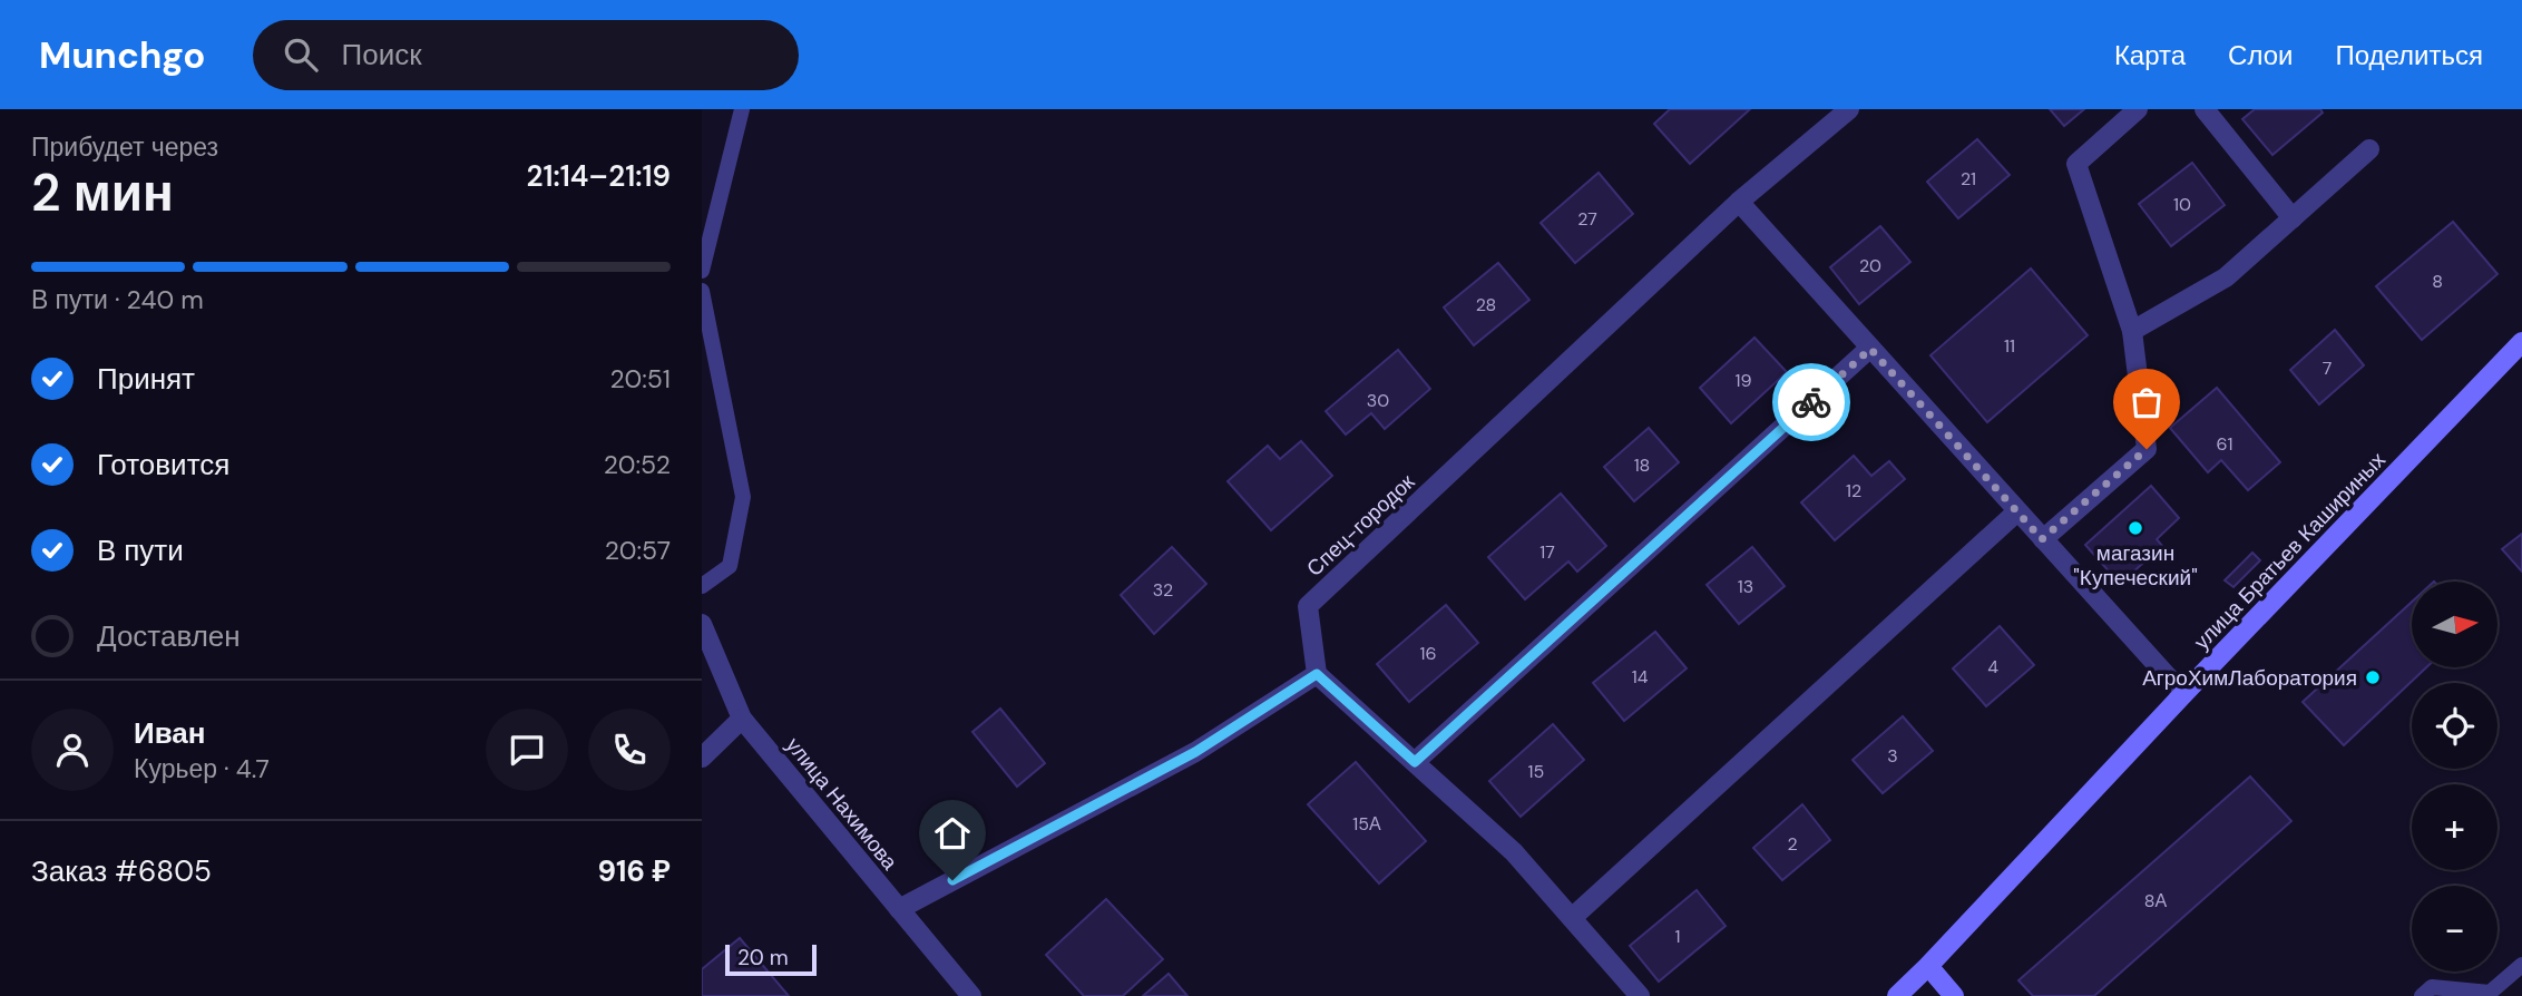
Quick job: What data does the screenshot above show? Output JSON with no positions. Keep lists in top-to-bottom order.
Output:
{
  "streets": {
    "main road": ["улица Братьев Кашириных"],
    "street": ["Спец-городок", "улица Нахимова"]
  },
  "places": ["магазин \"Купеческий\"", "АгроХимЛаборатория"],
  "house_numbers": [
    "21",
    "10",
    "27",
    "20",
    "8",
    "28",
    "11",
    "7",
    "19",
    "30",
    "61",
    "18",
    "12",
    "17",
    "13",
    "32",
    "16",
    "4",
    "14",
    "3",
    "15",
    "15А",
    "2",
    "8А",
    "1"
  ],
  "scale_bar": "20 m",
  "north": "right",
  "page": {
    "header": "Munchgo",
    "search": "Поиск",
    "nav": ["Карта", "Слои", "Поделиться"],
    "heading": ["2 мин", "Прибудет через", "21:14–21:19"],
    "panel": [
      "Иван",
      "Курьер · 4.7",
      "Заказ #6805",
      "916 ₽"
    ],
    "bar": "В пути · 240 m",
    "list": [
      ["Принят", "20:51"],
      ["Готовится", "20:52"],
      ["В пути", "20:57"],
      "Доставлен"
    ],
    "map_buttons": ["+", "−"],
    "scale": "20 m"
  }
}
